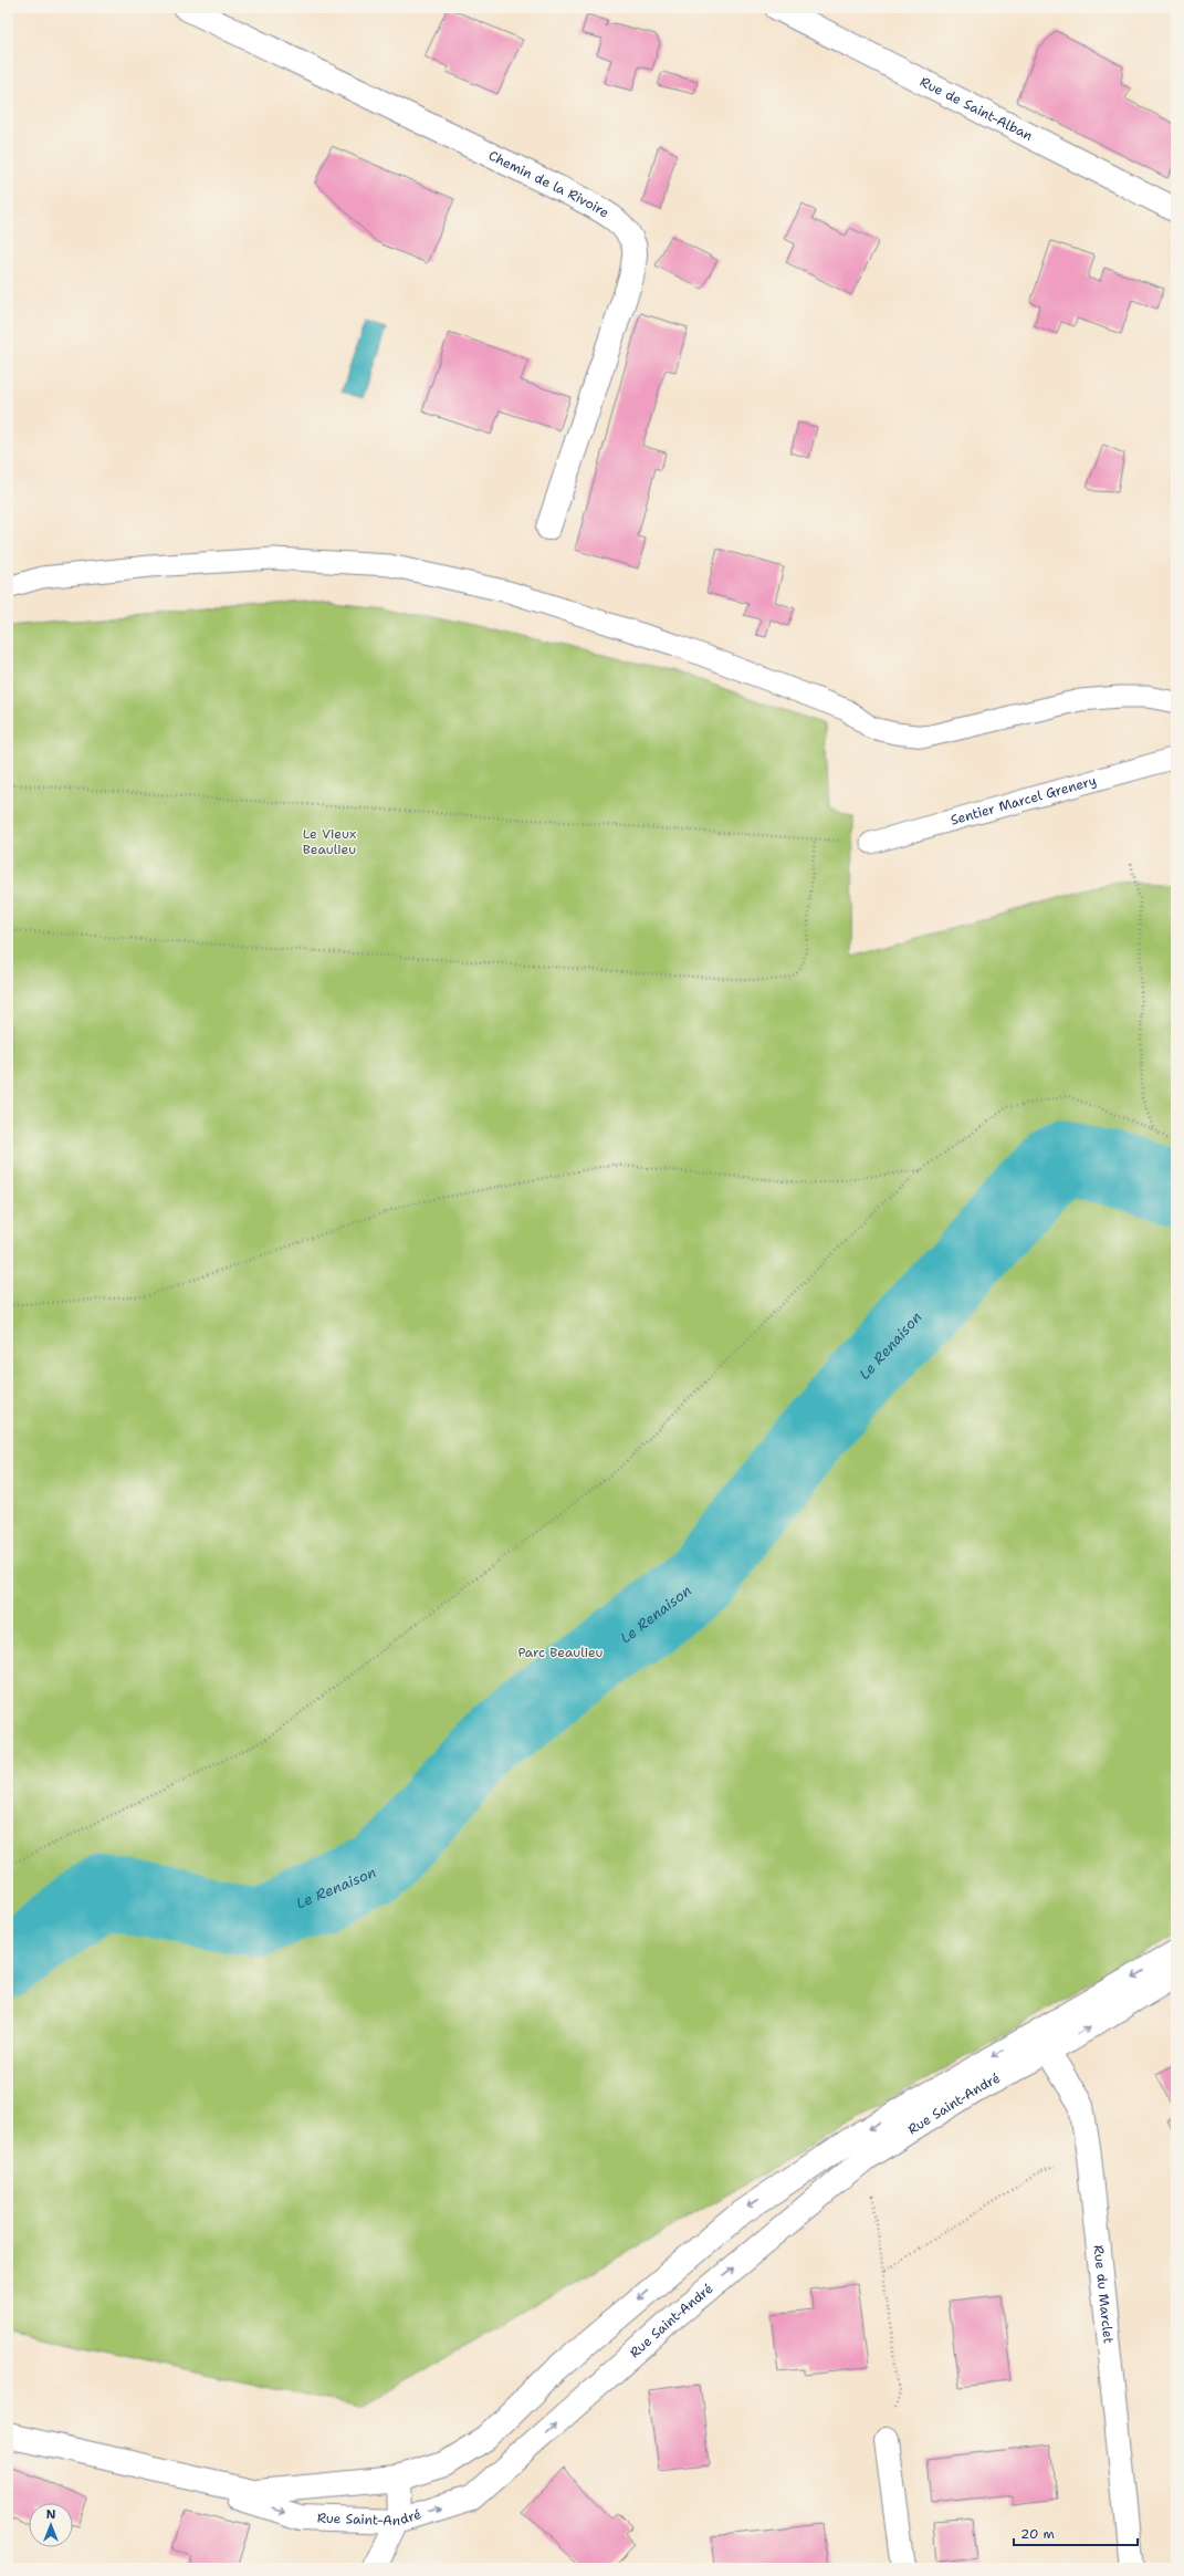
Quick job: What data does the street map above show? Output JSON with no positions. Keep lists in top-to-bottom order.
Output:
{
  "streets": {
    "street": [
      "Rue de Saint-Alban",
      "Chemin de la Rivoire",
      "Rue Saint-André",
      "Rue du Marclet"
    ],
    "lane": ["Sentier Marcel Grenery"]
  },
  "crossings": [
    ["Rue Saint-André", "Rue du Marclet"]
  ],
  "water": ["Le Renaison"],
  "parks": ["Le Vieux Beaulieu", "Parc Beaulieu"],
  "scale_bar": "20 m",
  "north": "top"
}
